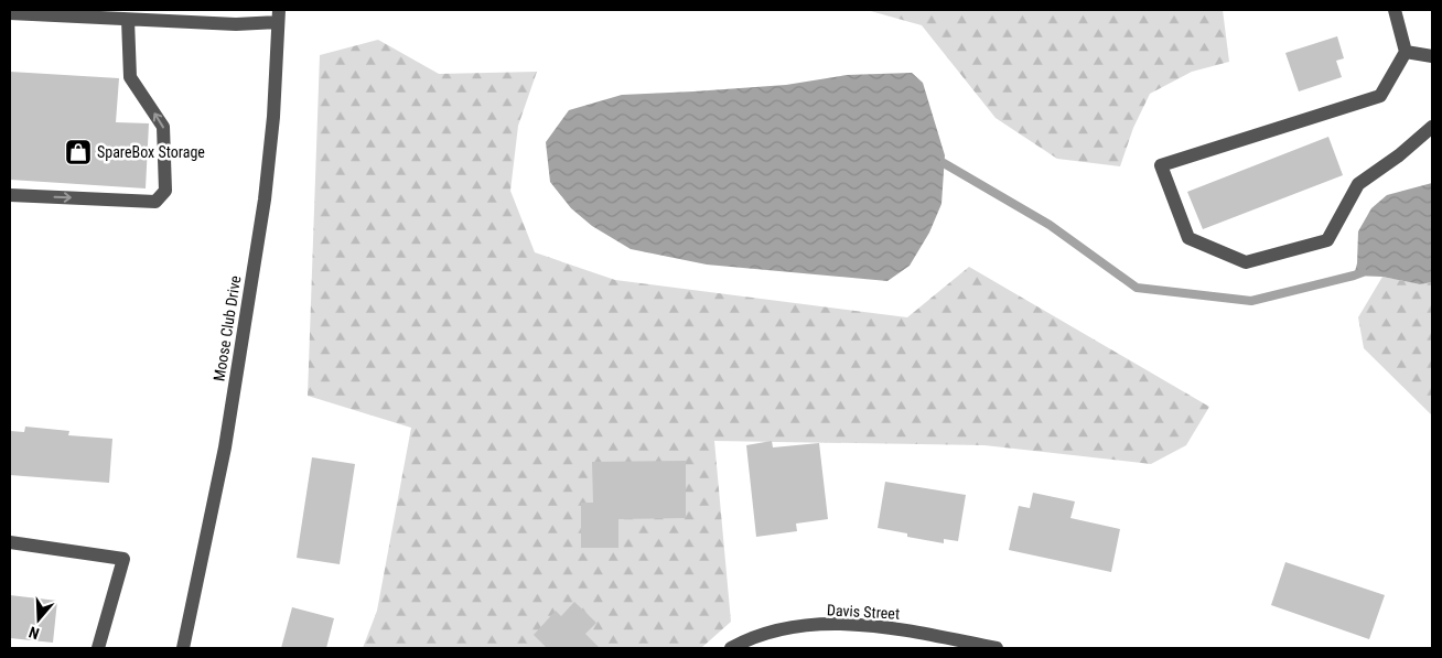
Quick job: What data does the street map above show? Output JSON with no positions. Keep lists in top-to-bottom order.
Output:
{
  "streets": {
    "street": ["Moose Club Drive", "Davis Street"]
  },
  "places": {
    "shop": ["SpareBox Storage"]
  },
  "north": "bottom"
}
